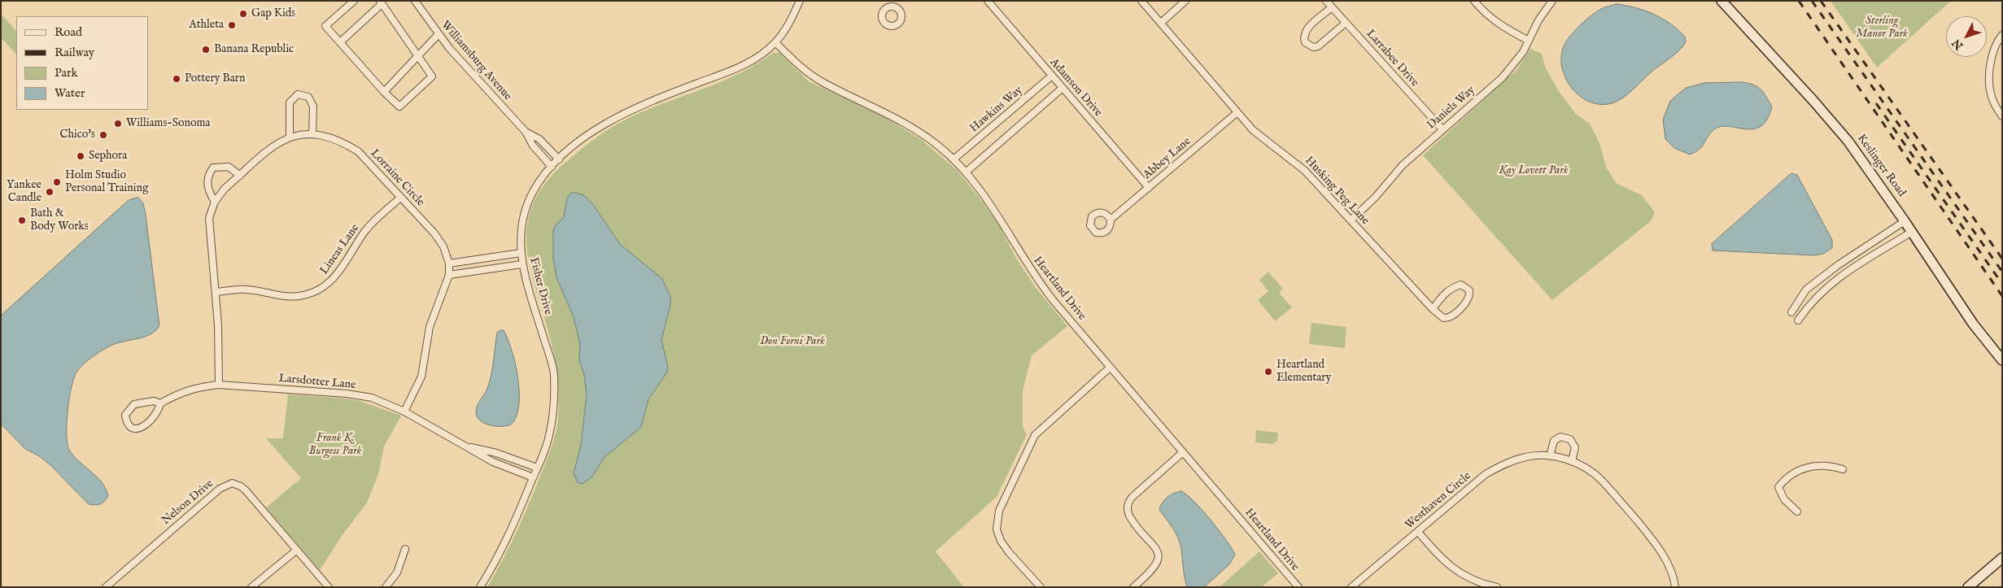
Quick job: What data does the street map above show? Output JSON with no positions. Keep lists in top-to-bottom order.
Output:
{
  "streets": {
    "main road": ["Keslinger Road"],
    "street": [
      "Larrabee Drive",
      "Williamsburg Avenue",
      "Adamson Drive",
      "Daniels Way",
      "Hawkins Way",
      "Abbey Lane",
      "Lorraine Circle",
      "Husking Peg Lane",
      "Lineas Lane",
      "Fisher Drive",
      "Heartland Drive",
      "Larsdotter Lane",
      "Westhaven Circle",
      "Nelson Drive"
    ]
  },
  "crossings": [
    ["Larrabee Drive", "Daniels Way"],
    ["Williamsburg Avenue", "Fisher Drive"],
    ["Adamson Drive", "Hawkins Way"],
    ["Adamson Drive", "Abbey Lane"],
    ["Daniels Way", "Husking Peg Lane"],
    ["Hawkins Way", "Heartland Drive"],
    ["Abbey Lane", "Husking Peg Lane"],
    ["Lorraine Circle", "Lineas Lane"],
    ["Lorraine Circle", "Larsdotter Lane"],
    ["Fisher Drive", "Heartland Drive"],
    ["Fisher Drive", "Larsdotter Lane"]
  ],
  "parks": [
    "Sterling Manor Park",
    "Kay Lovett Park",
    "Don Forni Park",
    "Frank K. Burgess Park"
  ],
  "places": [
    "Gap Kids",
    "Athleta",
    "Banana Republic",
    "Pottery Barn",
    "Williams-Sonoma",
    "Chico's",
    "Sephora",
    "Holm Studio Personal Training",
    "Yankee Candle",
    "Bath & Body Works",
    "Heartland Elementary"
  ],
  "legend": [
    "Road",
    "Railway",
    "Park",
    "Water"
  ],
  "north": "bottom left"
}
